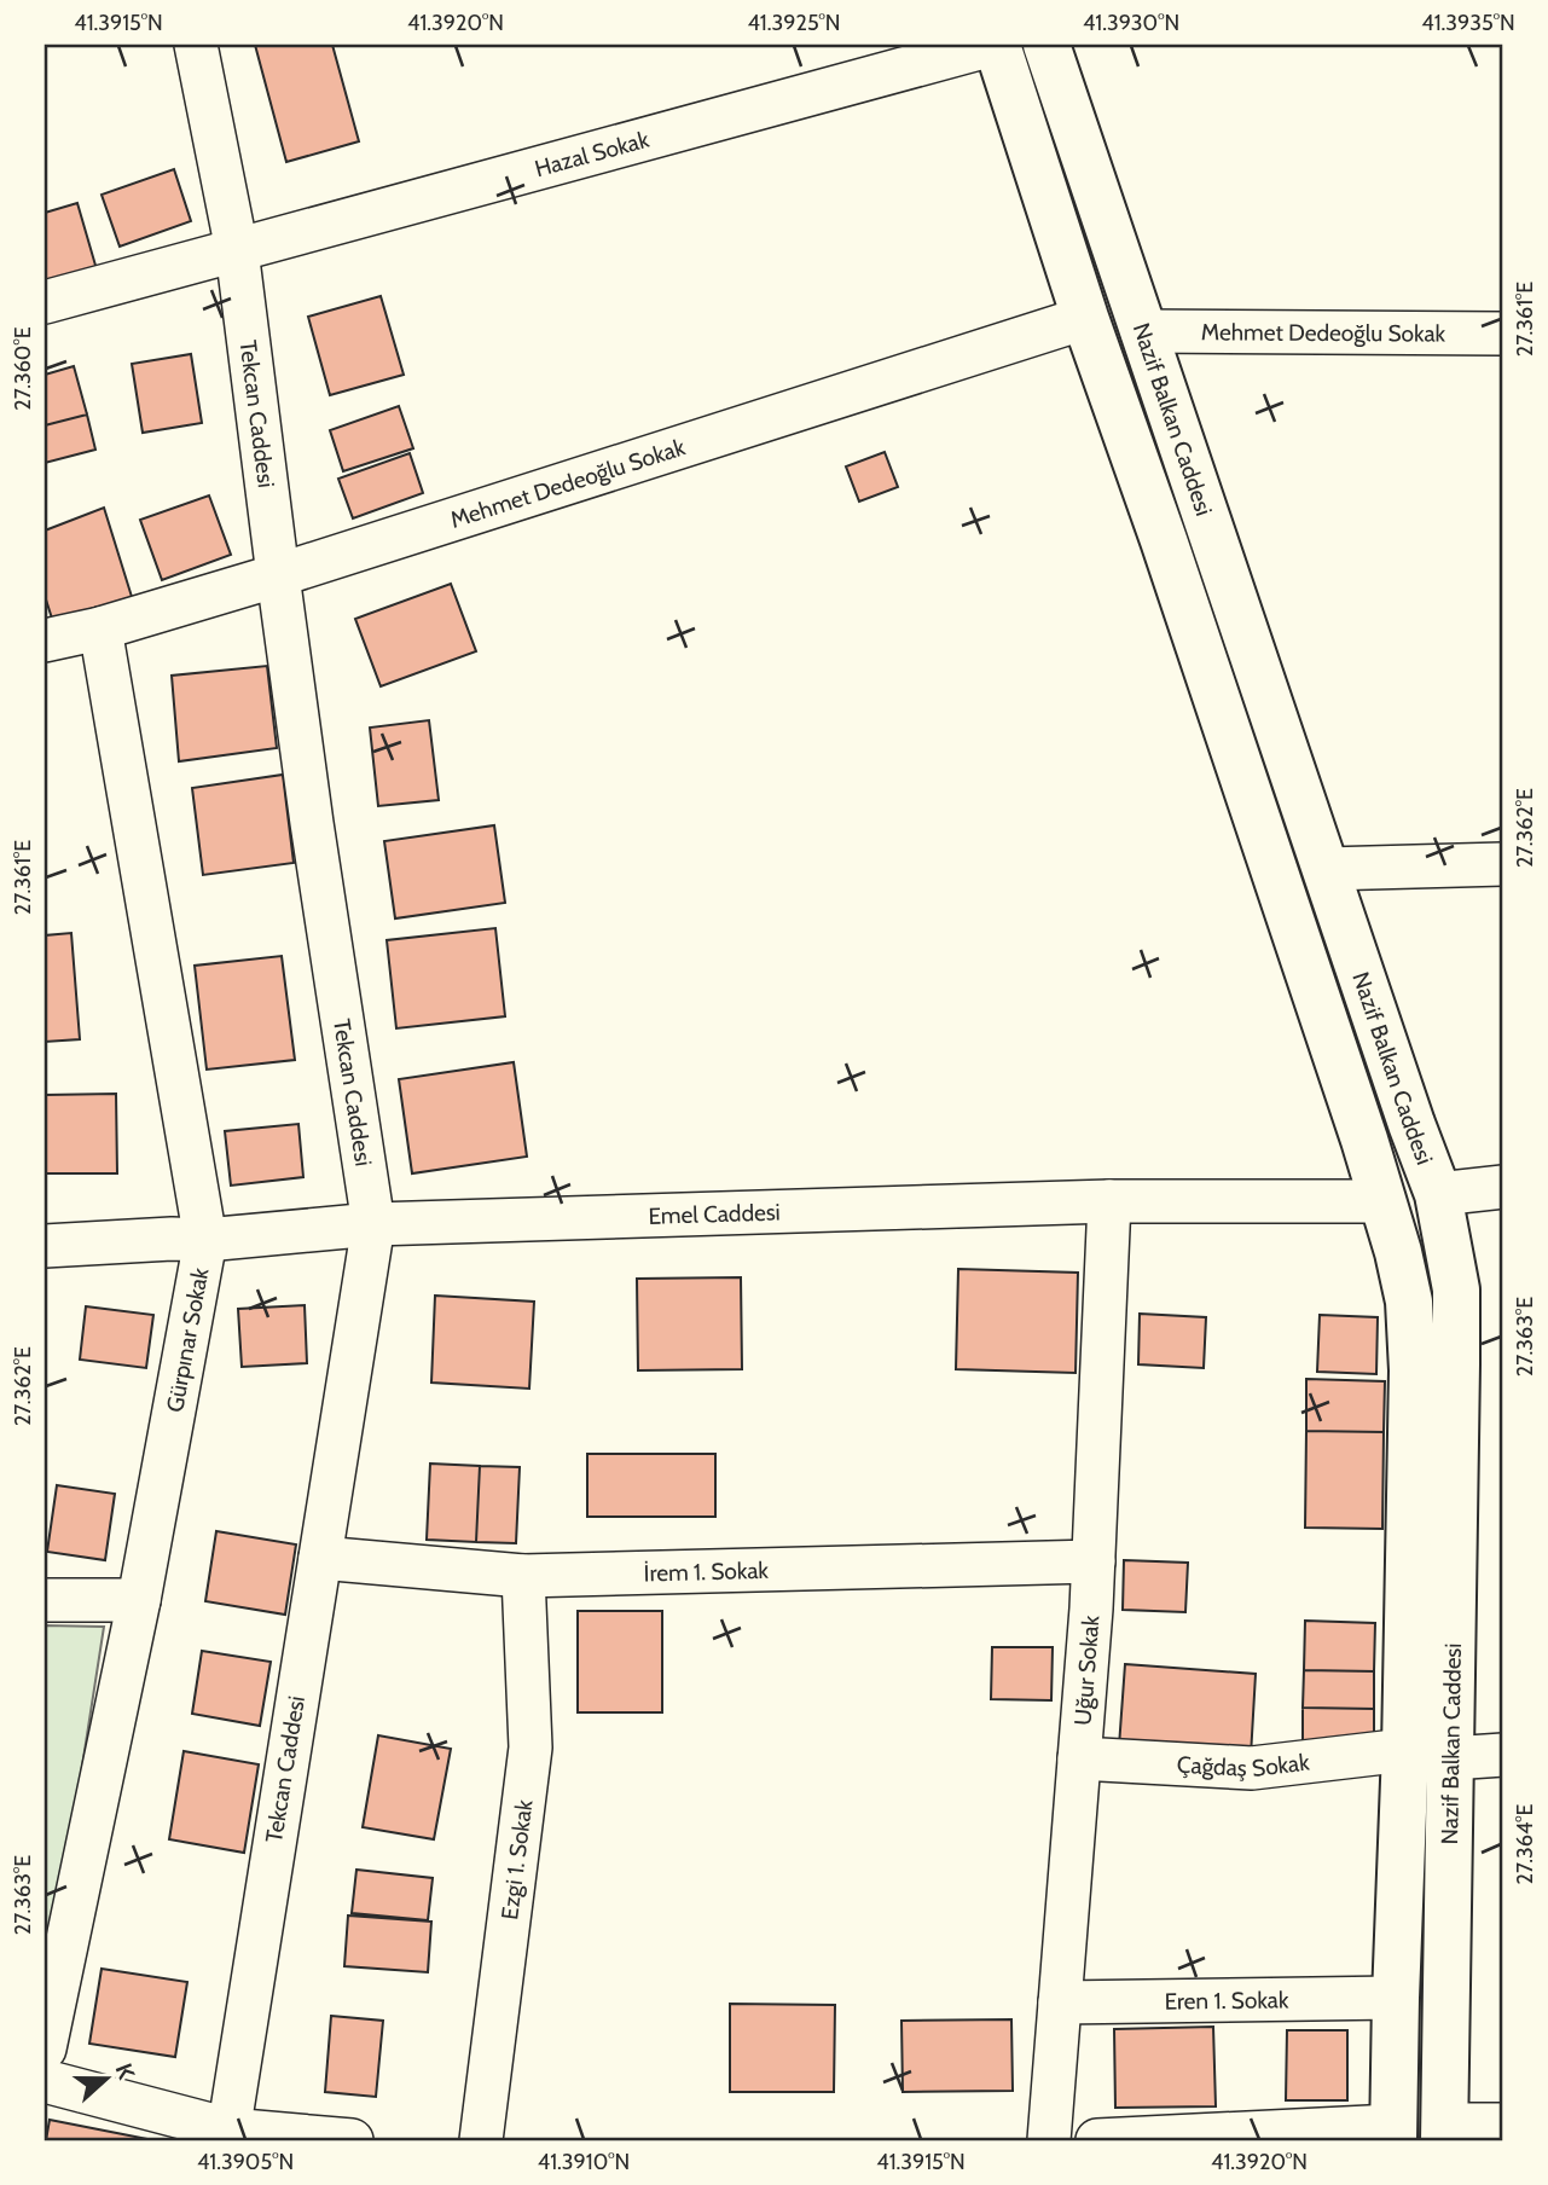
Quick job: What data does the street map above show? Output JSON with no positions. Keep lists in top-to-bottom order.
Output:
{
  "streets": {
    "main road": ["Nazif Balkan Caddesi"],
    "street": [
      "Hazal Sokak",
      "Mehmet Dedeoğlu Sokak",
      "Tekcan Caddesi",
      "Emel Caddesi",
      "Gürpınar Sokak",
      "İrem 1. Sokak",
      "Uğur Sokak",
      "Çağdaş Sokak",
      "Ezgi 1. Sokak",
      "Eren 1. Sokak"
    ]
  },
  "crossings": [
    ["Hazal Sokak", "Tekcan Caddesi"],
    ["Hazal Sokak", "Nazif Balkan Caddesi"],
    ["Mehmet Dedeoğlu Sokak", "Tekcan Caddesi"],
    ["Mehmet Dedeoğlu Sokak", "Nazif Balkan Caddesi"],
    ["Mehmet Dedeoğlu Sokak", "Gürpınar Sokak"],
    ["Tekcan Caddesi", "Emel Caddesi"],
    ["Tekcan Caddesi", "İrem 1. Sokak"],
    ["Nazif Balkan Caddesi", "Emel Caddesi"],
    ["Nazif Balkan Caddesi", "Çağdaş Sokak"],
    ["Nazif Balkan Caddesi", "Eren 1. Sokak"],
    ["Emel Caddesi", "Gürpınar Sokak"],
    ["Emel Caddesi", "Uğur Sokak"],
    ["İrem 1. Sokak", "Uğur Sokak"],
    ["İrem 1. Sokak", "Ezgi 1. Sokak"],
    ["Uğur Sokak", "Çağdaş Sokak"],
    ["Uğur Sokak", "Eren 1. Sokak"]
  ],
  "north": "right",
  "coordinates": [
    "41.3915°N",
    "41.3920°N",
    "41.3925°N",
    "41.3930°N",
    "41.3935°N",
    "27.361°E",
    "27.360°E",
    "27.362°E",
    "27.363°E",
    "27.364°E",
    "41.3905°N",
    "41.3910°N"
  ]
}
